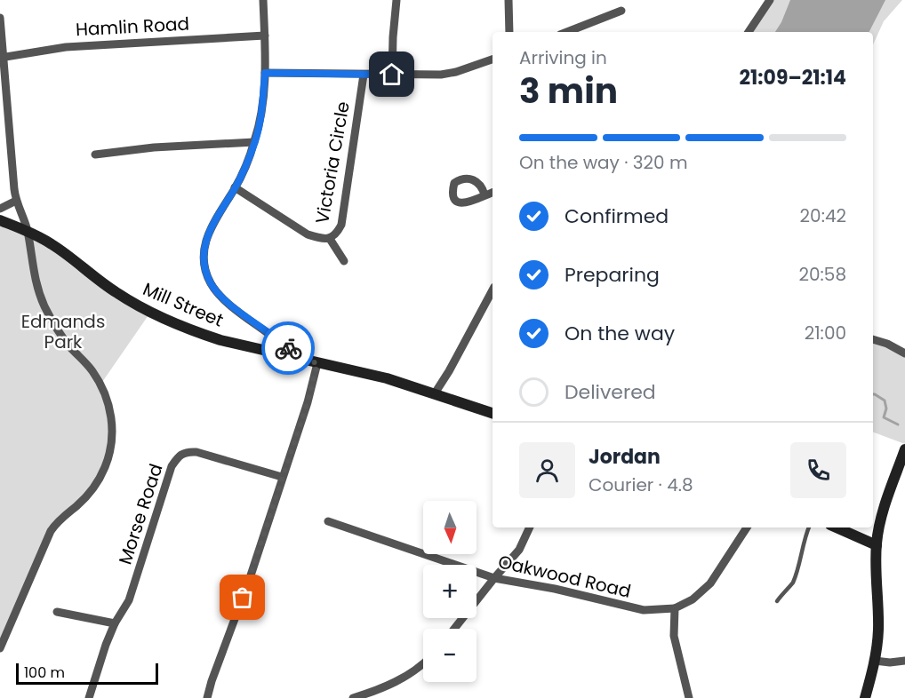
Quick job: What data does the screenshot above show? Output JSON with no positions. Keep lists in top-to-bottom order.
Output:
{
  "streets": {
    "street": [
      "Hamlin Road",
      "Victoria Circle",
      "Mill Street",
      "Morse Road",
      "Oakwood Road"
    ]
  },
  "parks": ["Edmands Park"],
  "scale_bar": "100 m",
  "north": "bottom",
  "page": {
    "heading": ["3 min", "Arriving in", "21:09–21:14"],
    "panel": ["Jordan", "Courier · 4.8"],
    "bar": "On the way · 320 m",
    "list": [
      ["Confirmed", "20:42"],
      ["Preparing", "20:58"],
      ["On the way", "21:00"],
      "Delivered"
    ],
    "map_buttons": ["+", "−"],
    "scale": "100 m"
  }
}
